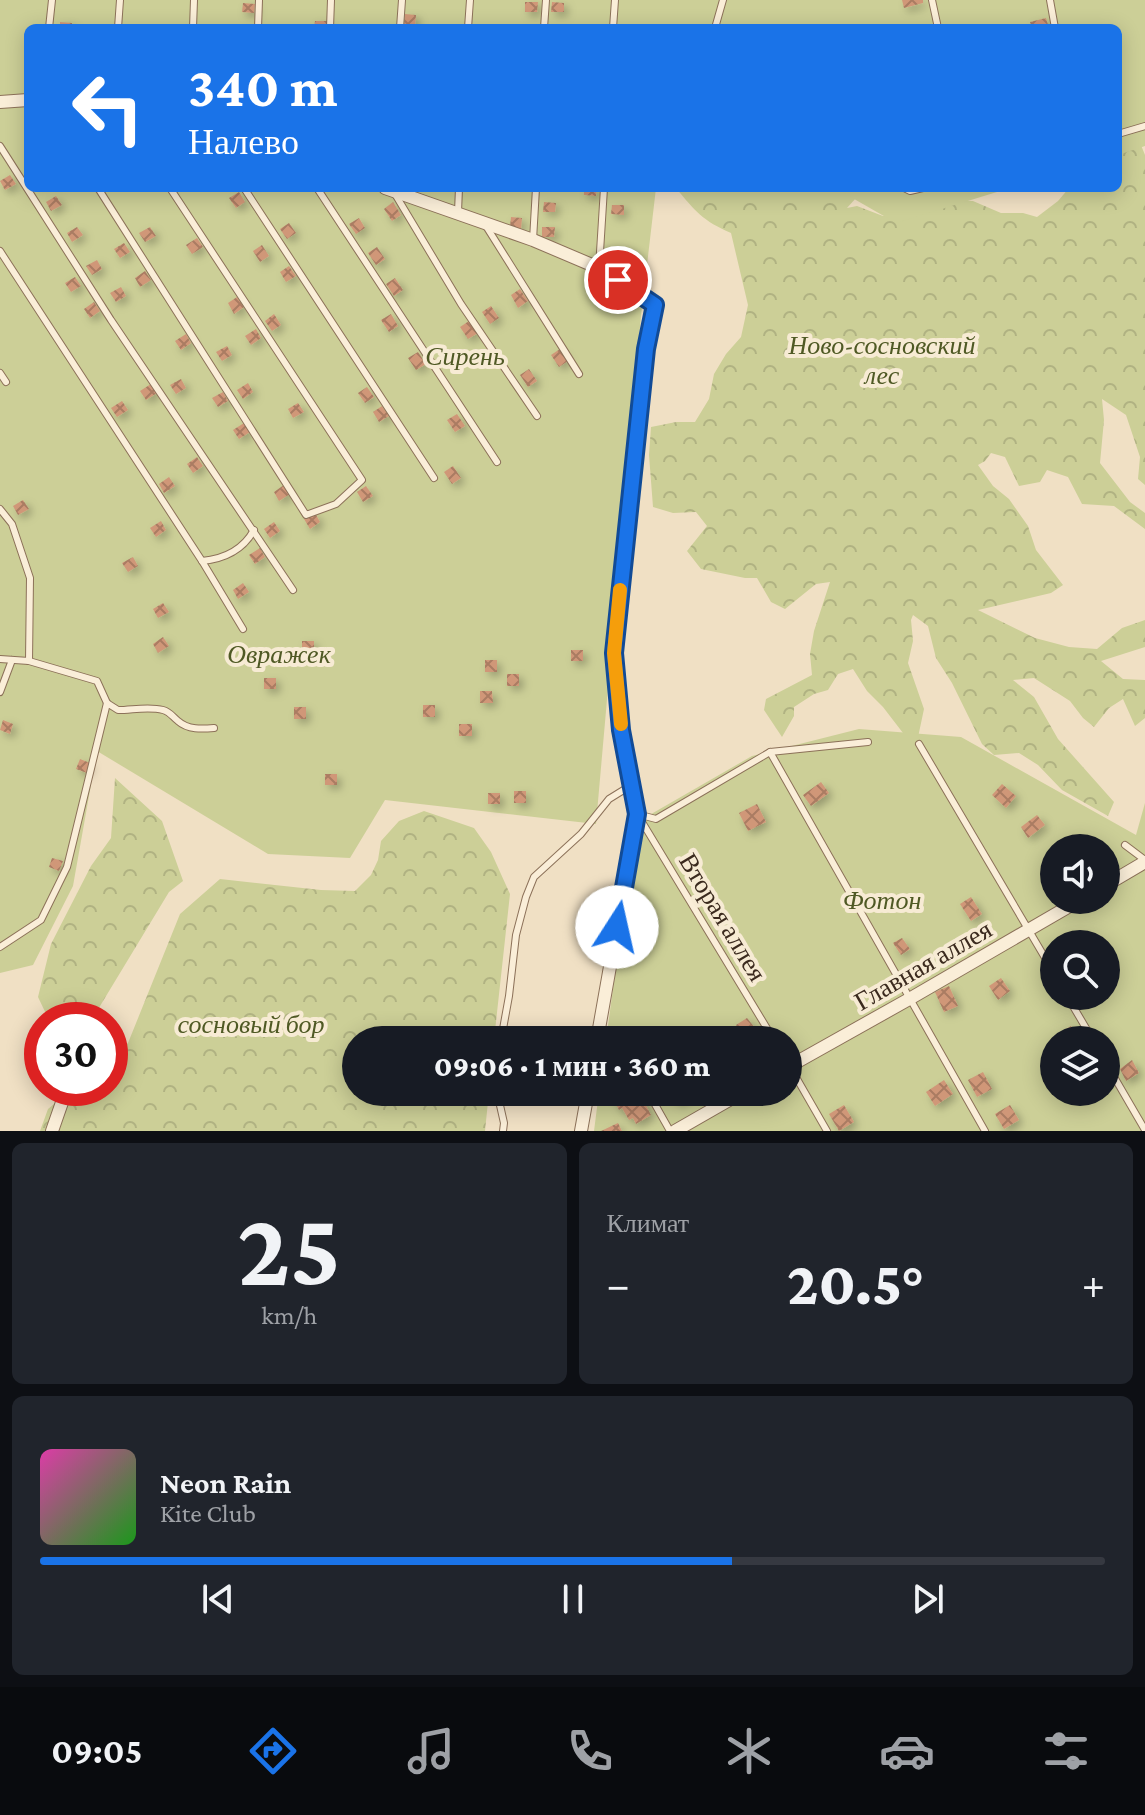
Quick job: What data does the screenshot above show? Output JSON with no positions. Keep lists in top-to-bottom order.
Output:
{
  "streets": {
    "street": ["Главная аллея"],
    "lane": ["Вторая аллея"]
  },
  "parks": [
    "Ново-сосновский лес",
    "Сирень",
    "Овражек",
    "Фотон",
    "сосновый бор"
  ],
  "page": {
    "turn": ["340 m", "Налево"],
    "limit": "30",
    "trip": "09:06 · 1 мин · 360 m",
    "tile": [
      ["25", "km/h"],
      "Климат"
    ],
    "heat": ["−", "20.5°", "+"],
    "song": ["Neon Rain", "Kite Club"],
    "tabs": "09:05"
  }
}
